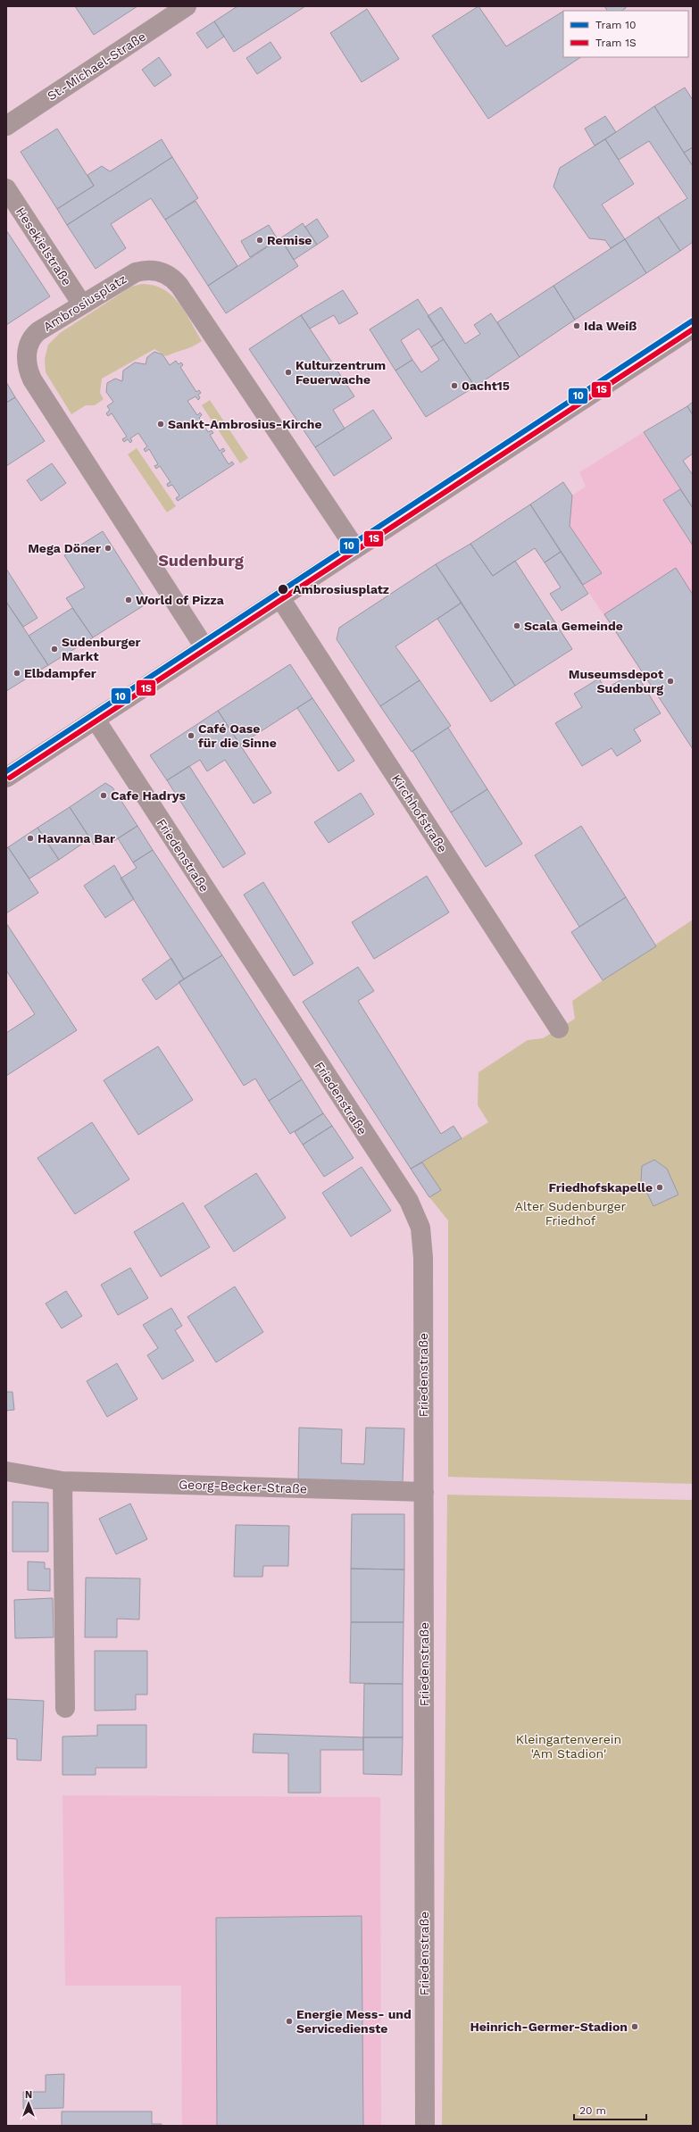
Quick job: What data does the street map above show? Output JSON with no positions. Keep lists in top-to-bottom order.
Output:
{
  "streets": {
    "street": [
      "St.-Michael-Straße",
      "Hesekielstraße",
      "Ambrosiusplatz",
      "Kirchhofstraße",
      "Friedenstraße",
      "Georg-Becker-Straße"
    ]
  },
  "crossings": [
    ["Hesekielstraße", "Ambrosiusplatz"],
    ["Friedenstraße", "Georg-Becker-Straße"]
  ],
  "districts": ["Sudenburg"],
  "parks": ["Alter Sudenburger Friedhof", "Kleingartenverein 'Am Stadion'"],
  "places": [
    "Remise",
    "Ida Weiß",
    "Kulturzentrum Feuerwache",
    "0acht15",
    "Sankt-Ambrosius-Kirche",
    "Mega Döner",
    "Ambrosiusplatz",
    "World of Pizza",
    "Scala Gemeinde",
    "Sudenburger Markt",
    "Elbdampfer",
    "Museumsdepot Sudenburg",
    "Café Oase für die Sinne",
    "Cafe Hadrys",
    "Havanna Bar",
    "Friedhofskapelle",
    "Energie Mess- und Servicedienste",
    "Heinrich-Germer-Stadion"
  ],
  "lines": ["tram line 10", "tram line 1S"],
  "legend": ["Tram 10", "Tram 1S"],
  "scale_bar": "20 m",
  "north": "top"
}
